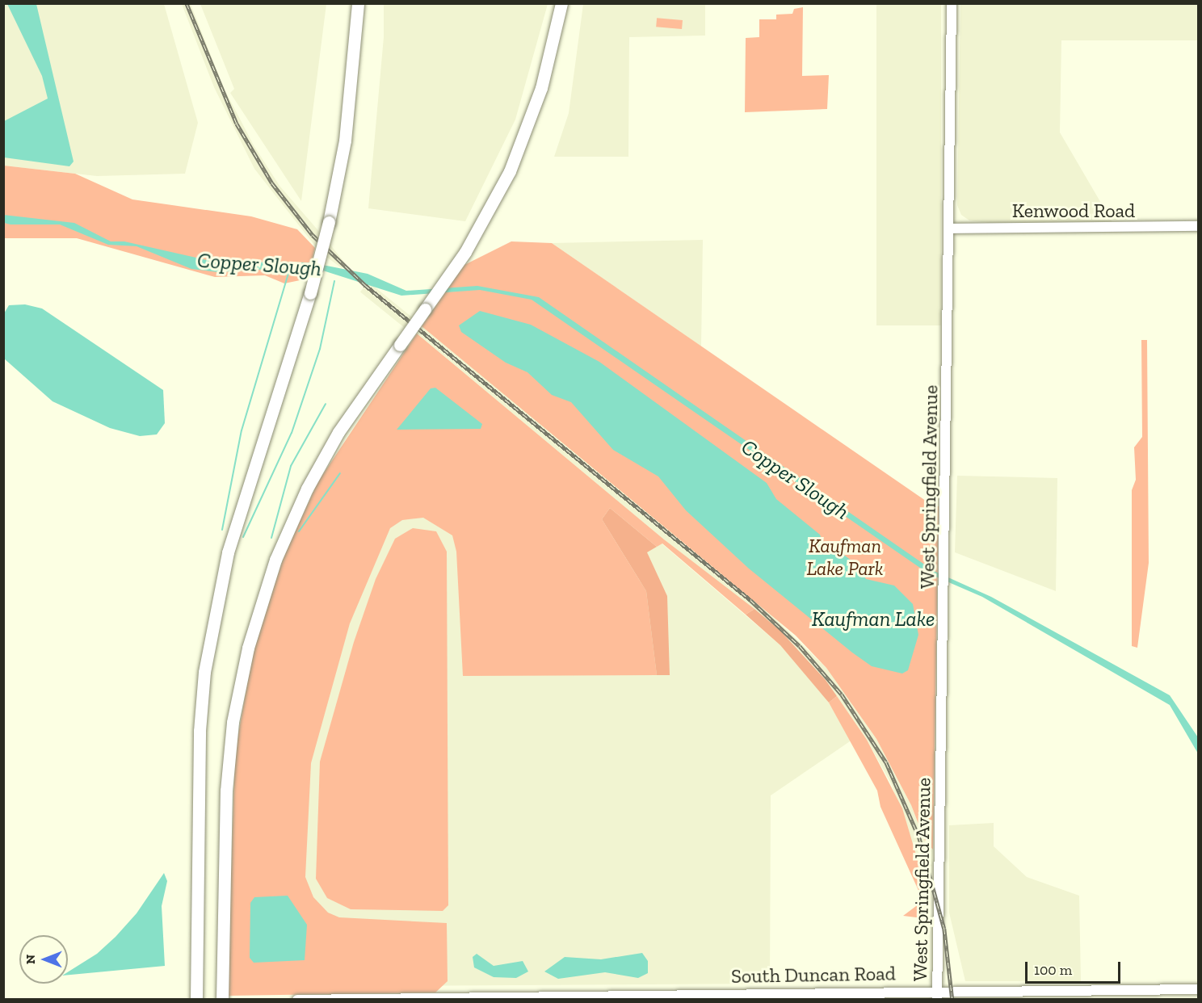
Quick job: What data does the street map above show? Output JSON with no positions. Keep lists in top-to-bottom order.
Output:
{
  "streets": {
    "main road": ["Kenwood Road", "West Springfield Avenue", "South Duncan Road"]
  },
  "crossings": [
    ["Kenwood Road", "West Springfield Avenue"],
    ["West Springfield Avenue", "South Duncan Road"]
  ],
  "water": ["Copper Slough", "Kaufman Lake"],
  "parks": ["Kaufman Lake Park"],
  "scale_bar": "100 m",
  "north": "left"
}
